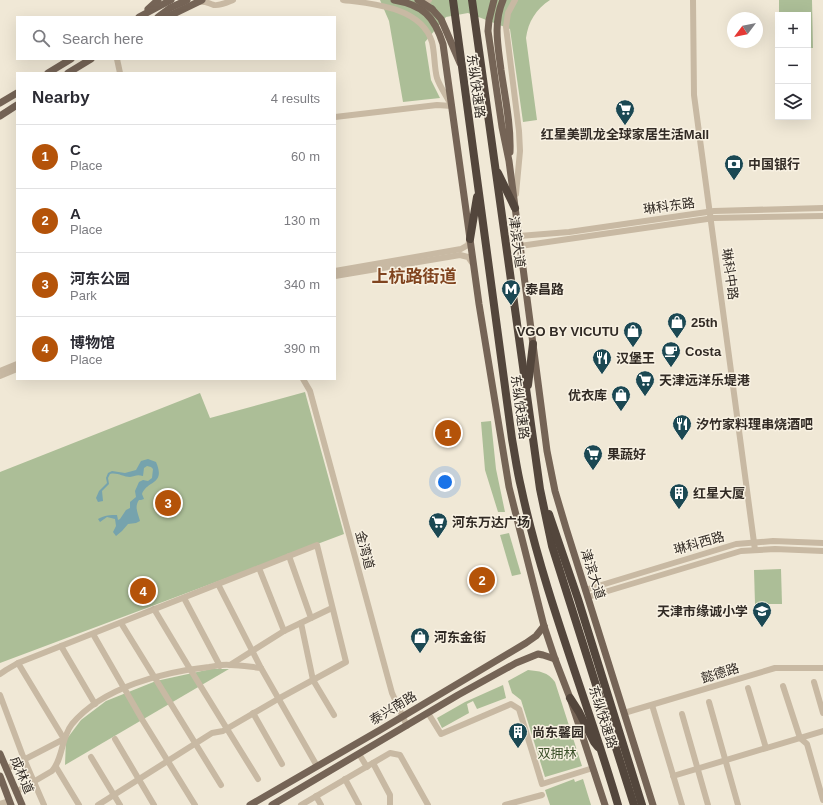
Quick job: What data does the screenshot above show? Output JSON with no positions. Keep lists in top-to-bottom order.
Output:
{
  "streets": {
    "highway": ["东纵快速路", "津滨大道"],
    "main road": ["泰兴南路", "成林道"],
    "street": [
      "琳科东路",
      "琳科中路",
      "琳科西路",
      "金湾道",
      "懿德路"
    ]
  },
  "crossings": [
    ["东纵快速路", "津滨大道"],
    ["琳科东路", "津滨大道"],
    ["琳科东路", "琳科中路"],
    ["津滨大道", "琳科西路"],
    ["津滨大道", "懿德路"],
    ["琳科中路", "琳科西路"],
    ["金湾道", "泰兴南路"]
  ],
  "districts": ["上杭路街道"],
  "parks": ["双拥林"],
  "places": {
    "supermarket": [
      "红星美凯龙全球家居生活Mall",
      "天津远洋乐堤港",
      "果蔬好",
      "河东万达广场"
    ],
    "bank": ["中国银行"],
    "metro station": ["泰昌路"],
    "shop": [
      "25th",
      "VGO BY VICUTU",
      "优衣库",
      "河东金街"
    ],
    "cafe": ["Costa"],
    "restaurant": ["汉堡王", "汐竹家料理串烧酒吧"],
    "building": ["红星大厦", "尚东馨园"],
    "school or university": ["天津市缘诚小学"]
  },
  "north": "bottom left",
  "page": {
    "map_buttons": ["+", "−"],
    "search": "Search here",
    "heading": ["Nearby", "4 results"],
    "list": [
      {
        "mark": "1",
        "name": "C",
        "note": "Place",
        "value": "60 m"
      },
      {
        "mark": "2",
        "name": "A",
        "note": "Place",
        "value": "130 m"
      },
      {
        "mark": "3",
        "name": "河东公园",
        "note": "Park",
        "value": "340 m"
      },
      {
        "mark": "4",
        "name": "博物馆",
        "note": "Place",
        "value": "390 m"
      }
    ],
    "pins": [
      "1",
      "3",
      "2",
      "4"
    ]
  }
}
